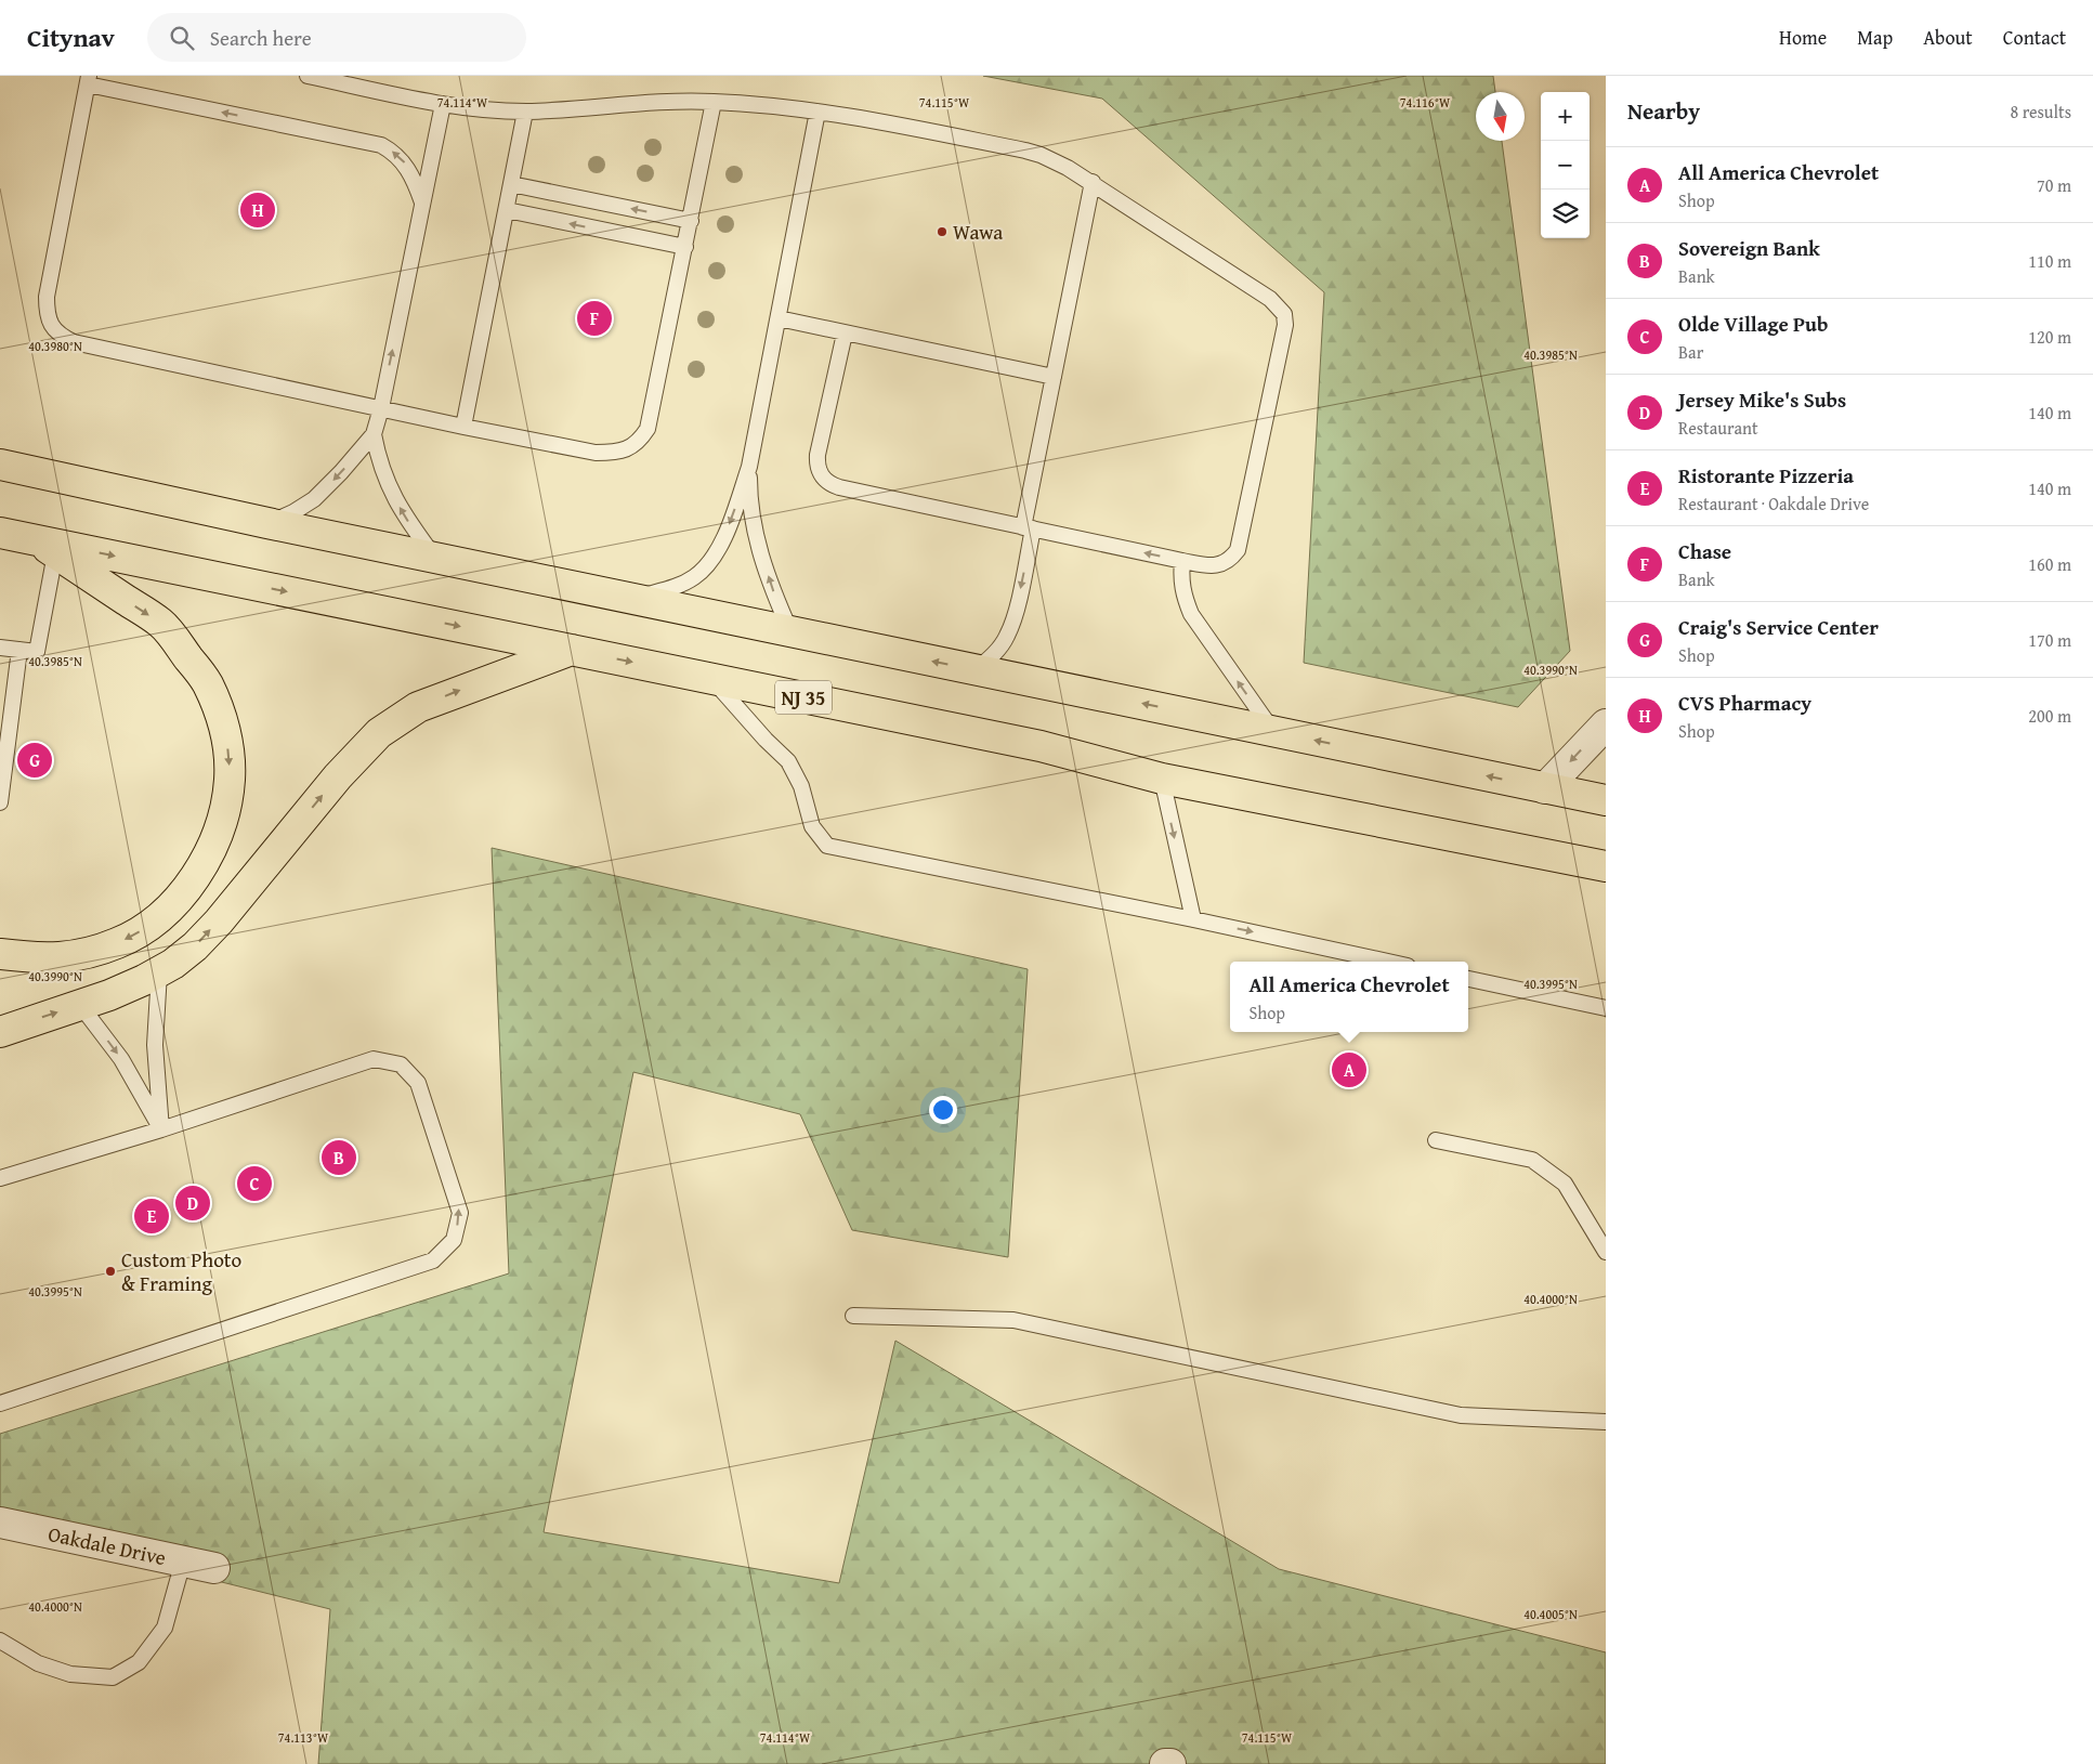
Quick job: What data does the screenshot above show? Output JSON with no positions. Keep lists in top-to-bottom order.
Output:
{
  "streets": {
    "highway": ["NJ 35"],
    "street": ["Oakdale Drive"]
  },
  "places": ["Wawa", "Custom Photo & Framing"],
  "north": "bottom",
  "page": {
    "header": "Citynav",
    "search": "Search here",
    "nav": [
      "Home",
      "Map",
      "About",
      "Contact"
    ],
    "heading": ["Nearby", "8 results"],
    "map_buttons": ["+", "−"],
    "list": [
      {
        "mark": "A",
        "name": "All America Chevrolet",
        "note": "Shop",
        "value": "70 m"
      },
      {
        "mark": "B",
        "name": "Sovereign Bank",
        "note": "Bank",
        "value": "110 m"
      },
      {
        "mark": "C",
        "name": "Olde Village Pub",
        "note": "Bar",
        "value": "120 m"
      },
      {
        "mark": "D",
        "name": "Jersey Mike's Subs",
        "note": "Restaurant",
        "value": "140 m"
      },
      {
        "mark": "E",
        "name": "Ristorante Pizzeria",
        "note": "Restaurant · Oakdale Drive",
        "value": "140 m"
      },
      {
        "mark": "F",
        "name": "Chase",
        "note": "Bank",
        "value": "160 m"
      },
      {
        "mark": "G",
        "name": "Craig's Service Center",
        "note": "Shop",
        "value": "170 m"
      },
      {
        "mark": "H",
        "name": "CVS Pharmacy",
        "note": "Shop",
        "value": "200 m"
      }
    ],
    "pins": [
      "H",
      "F",
      "G",
      "A",
      "B",
      "C",
      "D",
      "E"
    ],
    "popup": ["All America Chevrolet", "Shop"]
  },
  "coordinates": [
    "74.114°W",
    "74.115°W",
    "74.116°W",
    "40.3980°N",
    "40.3985°N",
    "40.3990°N",
    "40.3995°N",
    "40.4000°N",
    "40.4005°N",
    "74.113°W"
  ]
}
